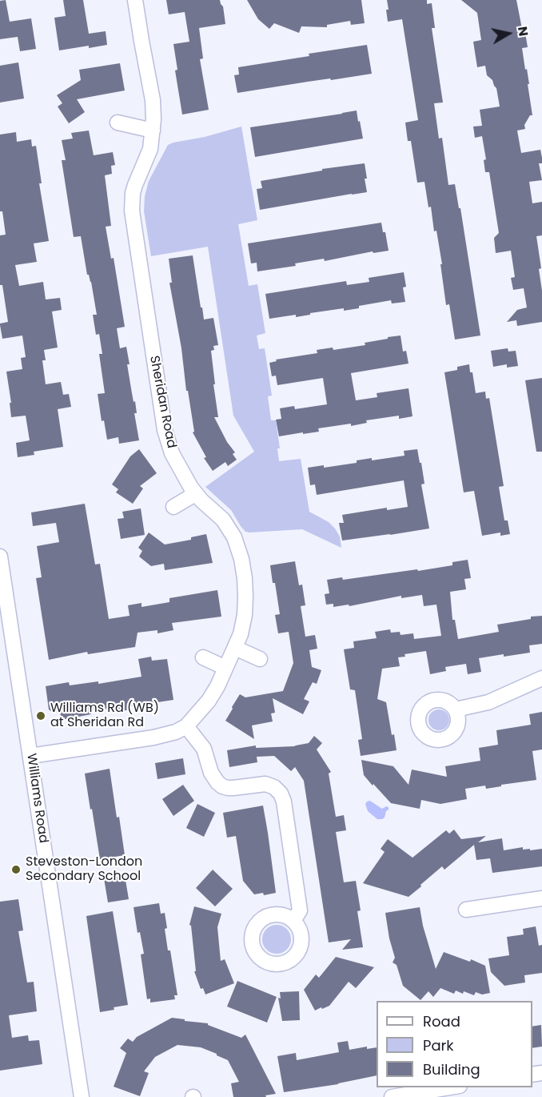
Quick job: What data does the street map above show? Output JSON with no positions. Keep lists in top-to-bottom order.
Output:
{
  "streets": {
    "street": ["Sheridan Road", "Williams Road"]
  },
  "crossings": [
    ["Sheridan Road", "Williams Road"]
  ],
  "places": ["Williams Rd (WB) at Sheridan Rd", "Steveston-London Secondary School"],
  "legend": ["Road", "Park", "Building"],
  "north": "right"
}
